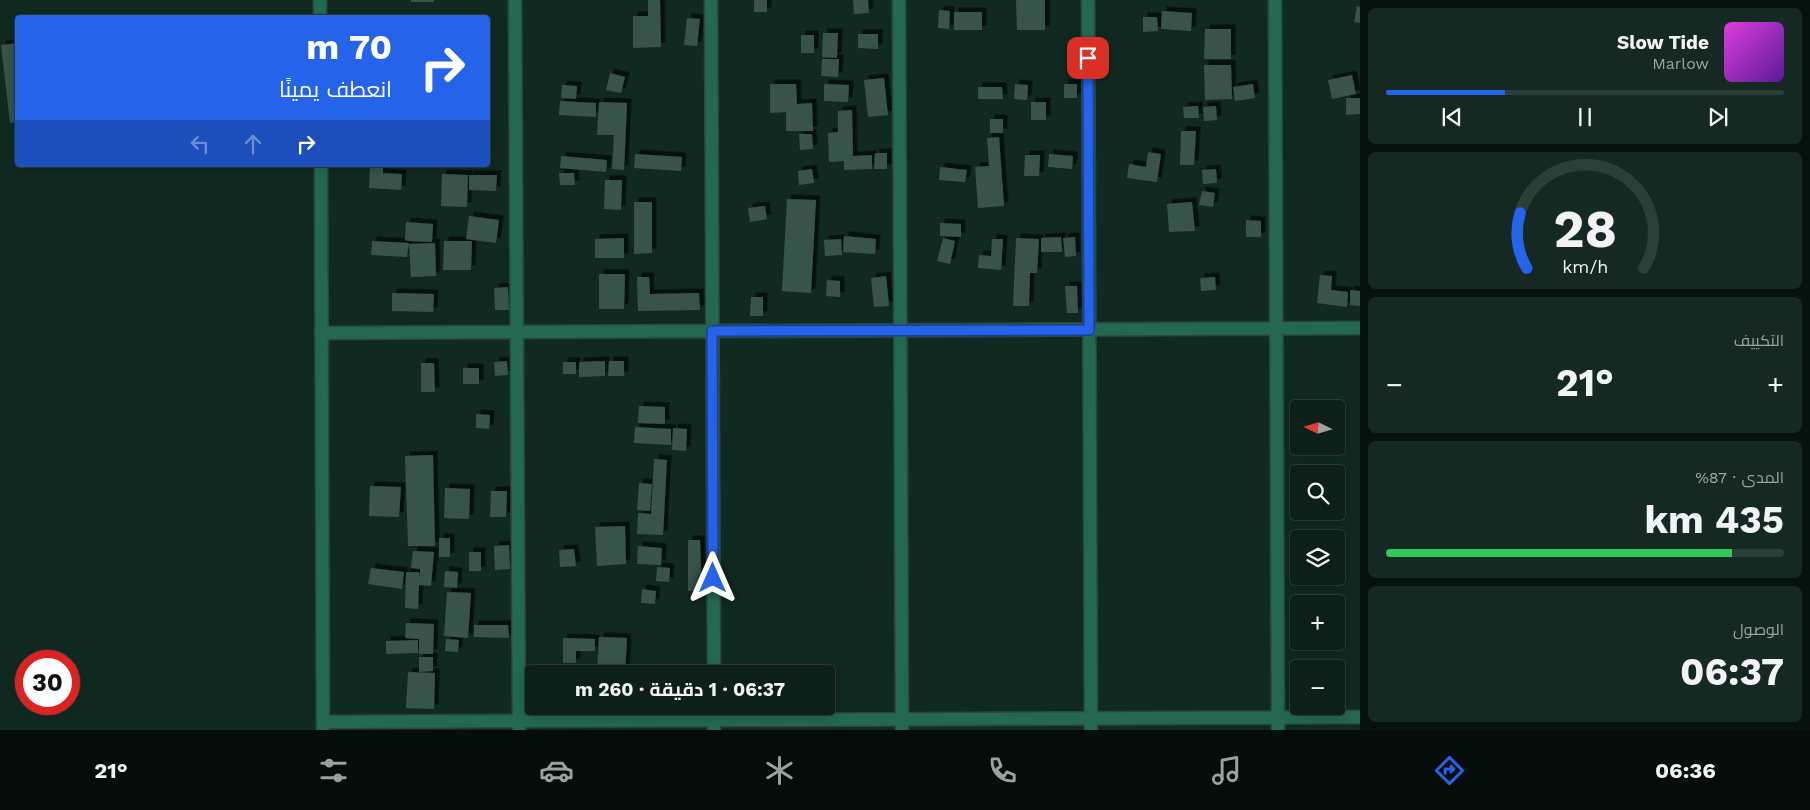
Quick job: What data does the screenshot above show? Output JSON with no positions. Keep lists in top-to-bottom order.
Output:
{
  "north": "left",
  "page": {
    "turn": ["70 m", "انعطف يمينًا"],
    "song": ["Slow Tide", "Marlow"],
    "tile": [
      "التكييف",
      ["المدى · 87%", "435 km"],
      ["الوصول", "06:37"]
    ],
    "heat": ["−", "21°", "+"],
    "map_buttons": ["+", "−"],
    "limit": "30",
    "trip": "06:37 · 1 دقيقة · 260 m",
    "tabs": ["06:36", "21°"],
    "gauge": ["28", "km/h"]
  }
}
